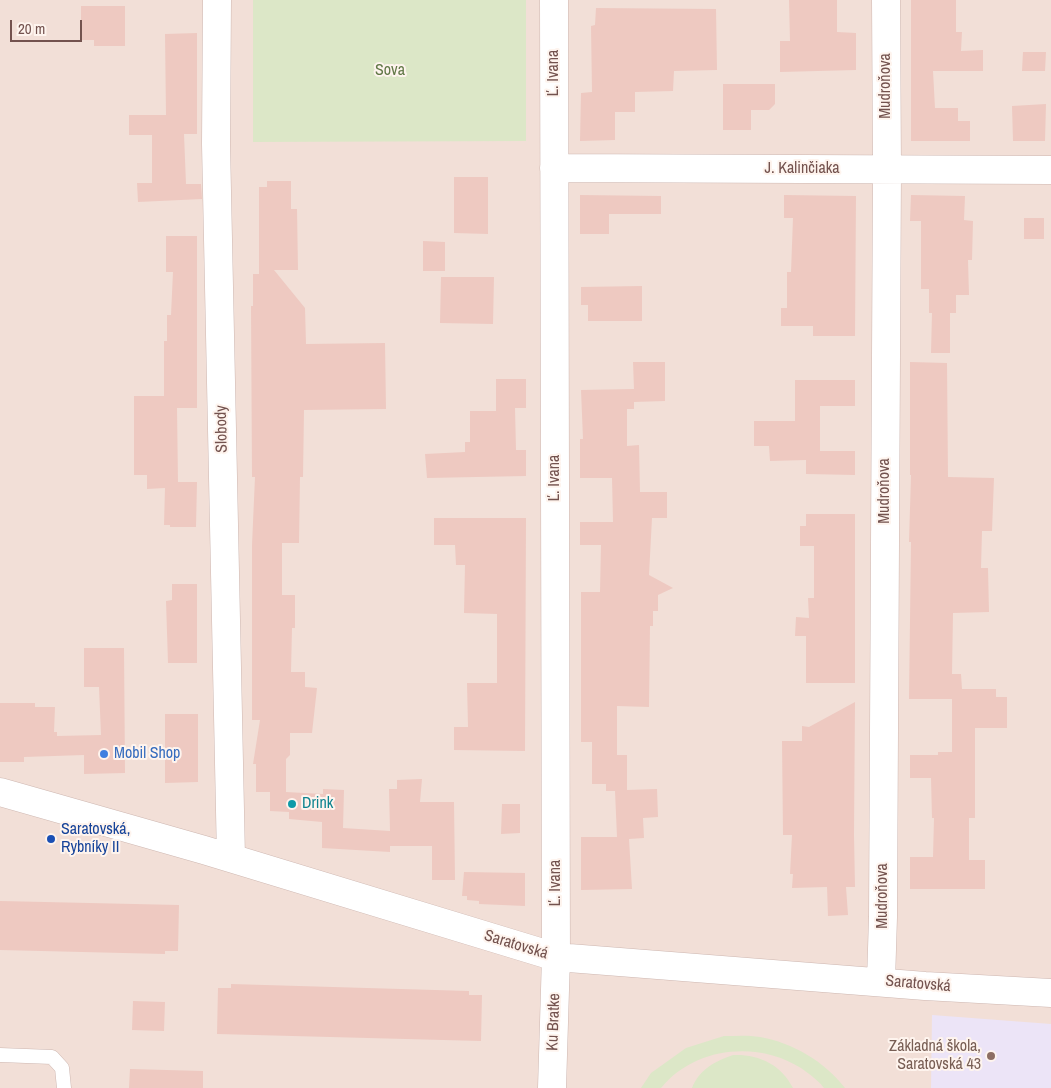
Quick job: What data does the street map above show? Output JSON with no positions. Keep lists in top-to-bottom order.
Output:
{
  "streets": {
    "street": [
      "Ľ. Ivana",
      "Mudroňova",
      "J. Kalinčiaka",
      "Slobody",
      "Saratovská",
      "Ku Bratke"
    ]
  },
  "crossings": [
    ["Ľ. Ivana", "J. Kalinčiaka"],
    ["Ľ. Ivana", "Saratovská"],
    ["Ľ. Ivana", "Ku Bratke"],
    ["Mudroňova", "J. Kalinčiaka"],
    ["Mudroňova", "Saratovská"],
    ["Slobody", "Saratovská"],
    ["Saratovská", "Ku Bratke"]
  ],
  "parks": ["Sova"],
  "places": [
    "Mobil Shop",
    "Drink",
    "Saratovská, Rybníky II",
    "Základná škola, Saratovská 43"
  ],
  "scale_bar": "20 m"
}
